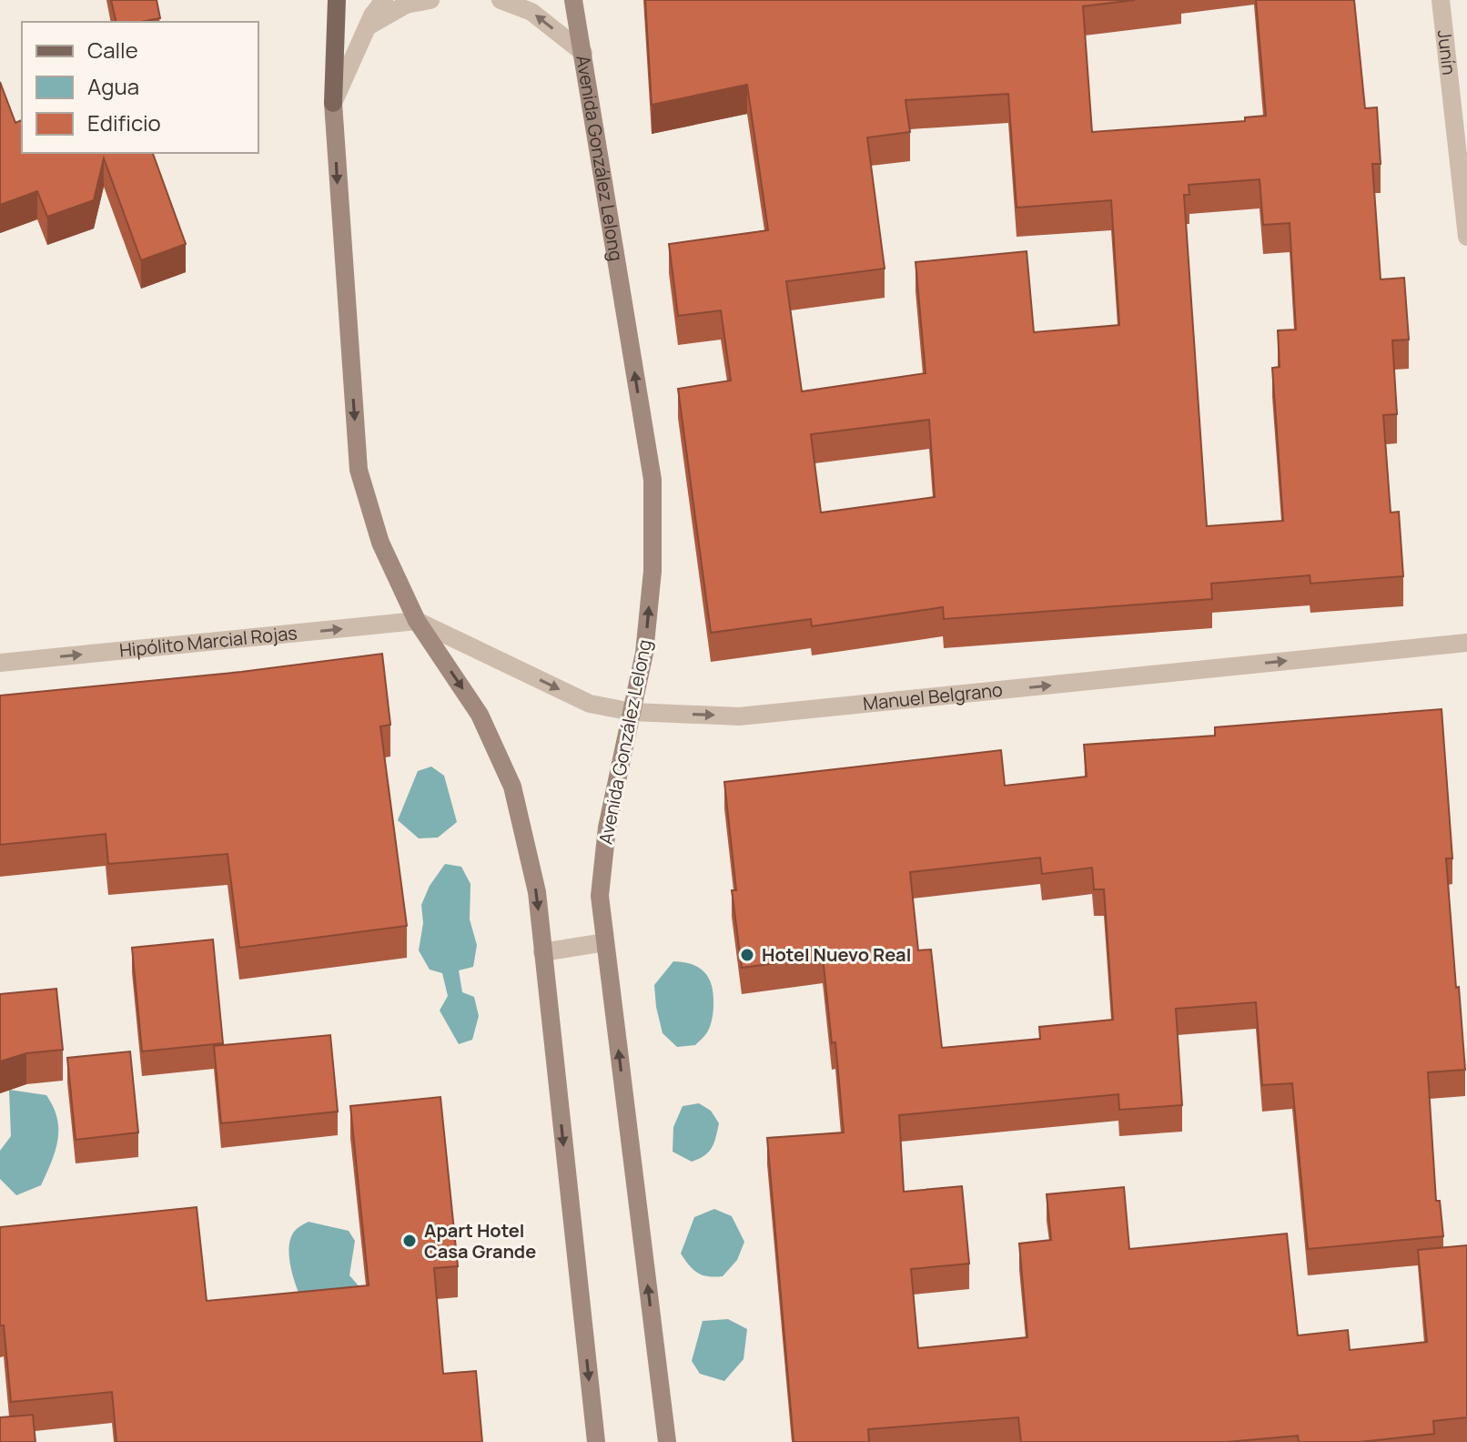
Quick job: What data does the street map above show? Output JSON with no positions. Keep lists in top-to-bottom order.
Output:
{
  "streets": {
    "main road": ["Avenida González Lelong"],
    "street": ["Junín", "Hipólito Marcial Rojas", "Manuel Belgrano"]
  },
  "crossings": [
    ["Avenida González Lelong", "Manuel Belgrano"],
    ["Hipólito Marcial Rojas", "Manuel Belgrano"]
  ],
  "one_way": ["Hipólito Marcial Rojas", "Manuel Belgrano"],
  "places": ["Hotel Nuevo Real", "Apart Hotel Casa Grande"],
  "legend": ["Calle", "Agua", "Edificio"]
}
